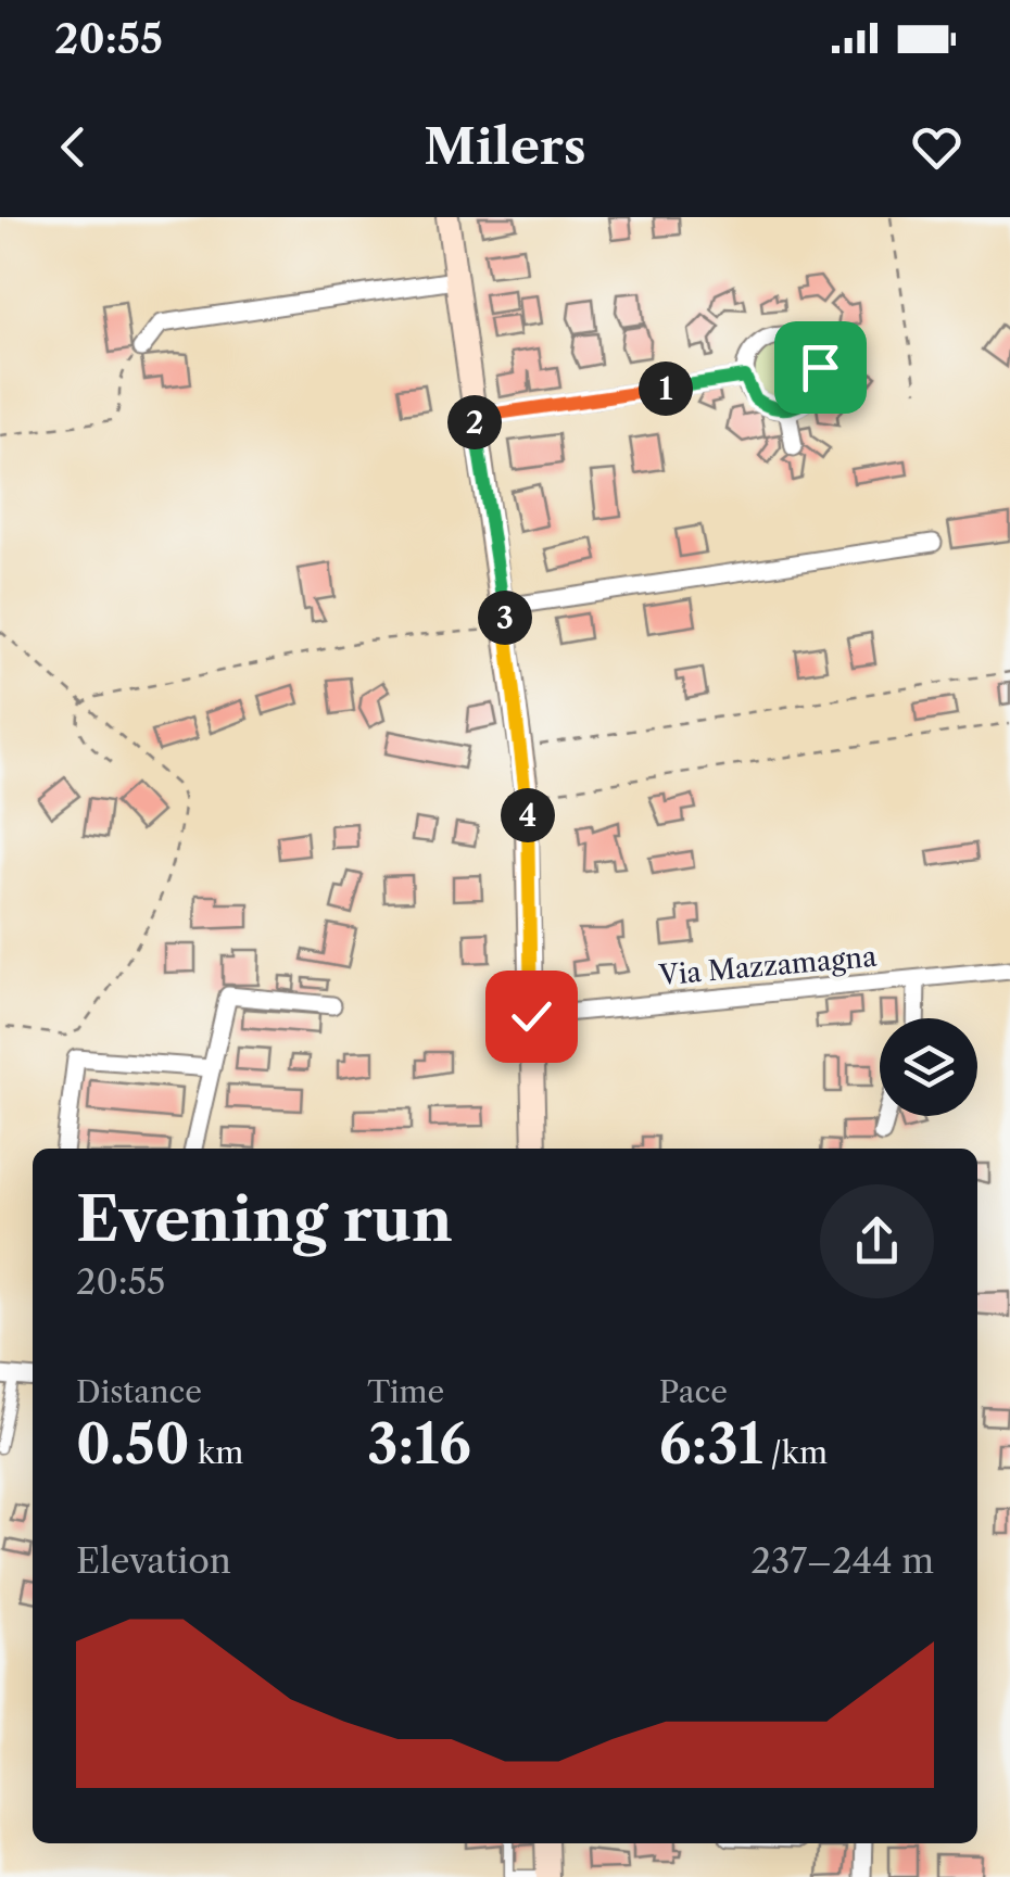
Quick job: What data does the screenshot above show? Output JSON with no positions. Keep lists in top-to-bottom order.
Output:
{
  "streets": {
    "street": ["Via Mazzamagna"]
  },
  "page": {
    "status": "20:55",
    "header": "Milers",
    "pins": [
      "1",
      "2",
      "3",
      "4"
    ],
    "heading": ["Evening run", "20:55"],
    "stats": [
      ["Distance", "0.50 km"],
      ["Time", "3:16"],
      ["Pace", "6:31 /km"]
    ],
    "chart": ["Elevation", "237–244 m"]
  }
}
